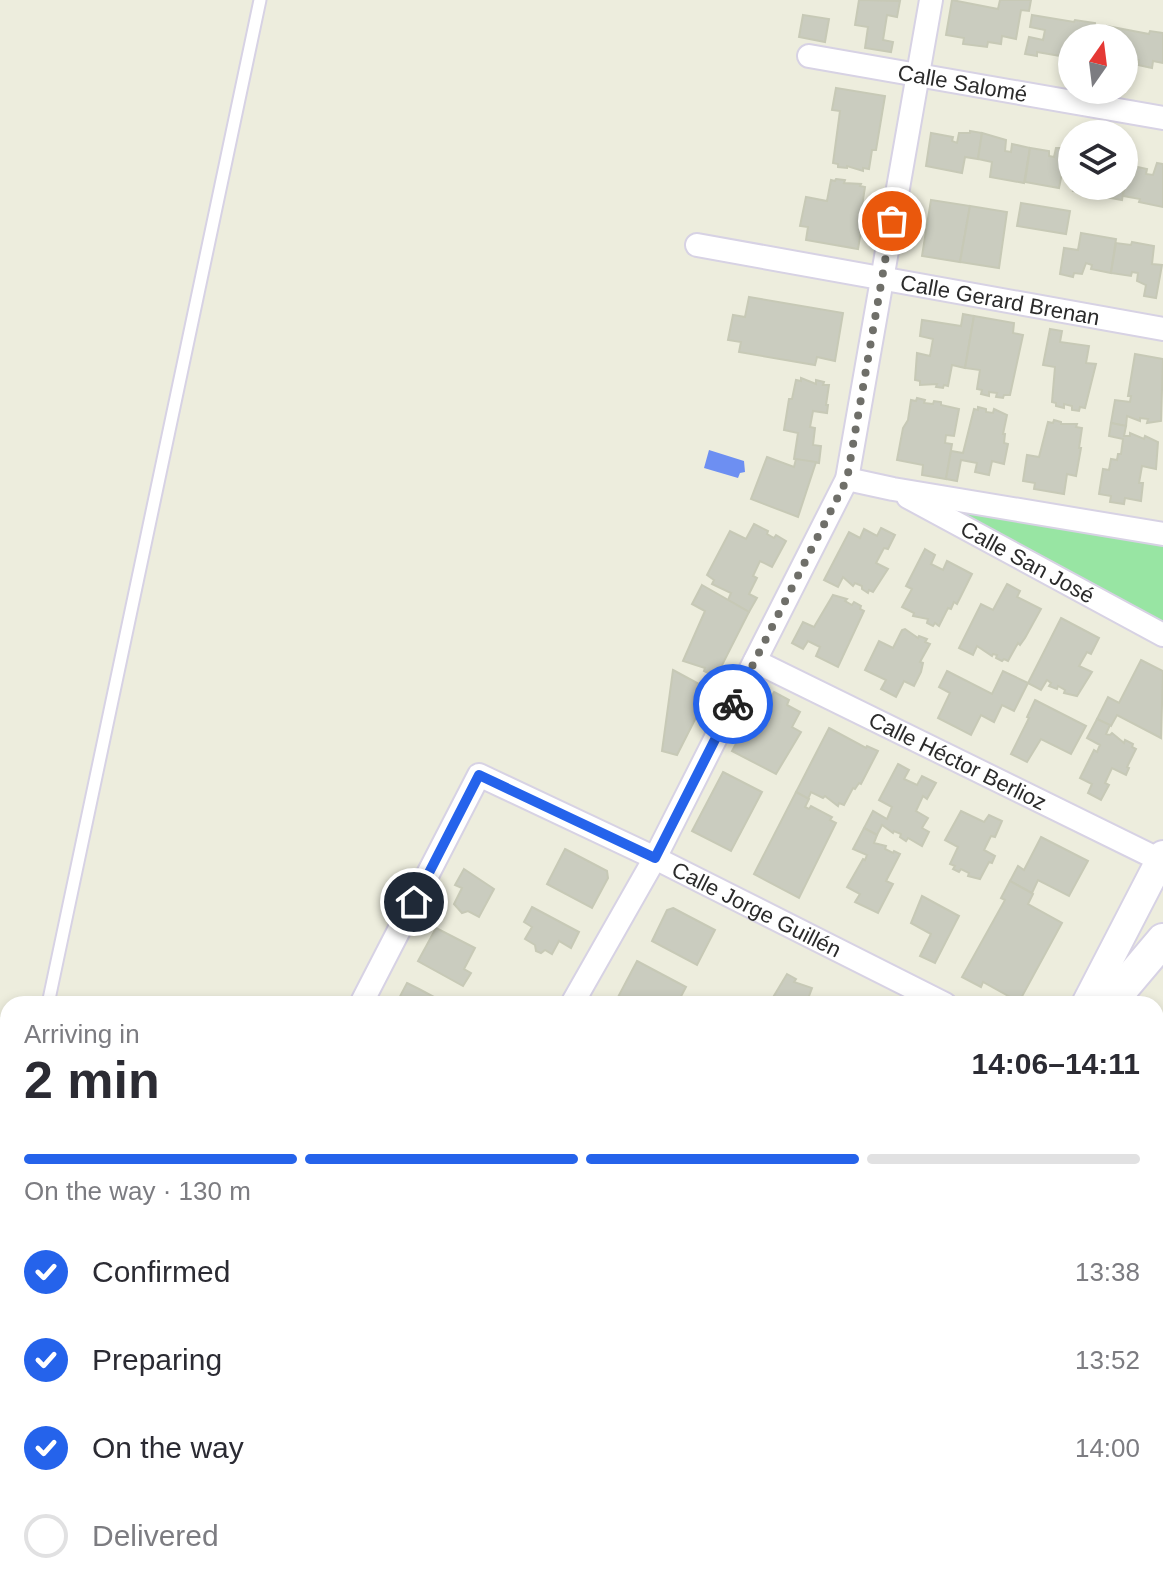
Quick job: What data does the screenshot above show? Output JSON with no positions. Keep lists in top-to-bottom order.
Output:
{
  "streets": {
    "street": [
      "Calle Salomé",
      "Calle Gerard Brenan",
      "Calle San José",
      "Calle Héctor Berlioz",
      "Calle Jorge Guillén"
    ]
  },
  "north": "top",
  "page": {
    "heading": ["2 min", "Arriving in", "14:06–14:11"],
    "bar": "On the way · 130 m",
    "list": [
      ["Confirmed", "13:38"],
      ["Preparing", "13:52"],
      ["On the way", "14:00"],
      "Delivered"
    ]
  }
}
